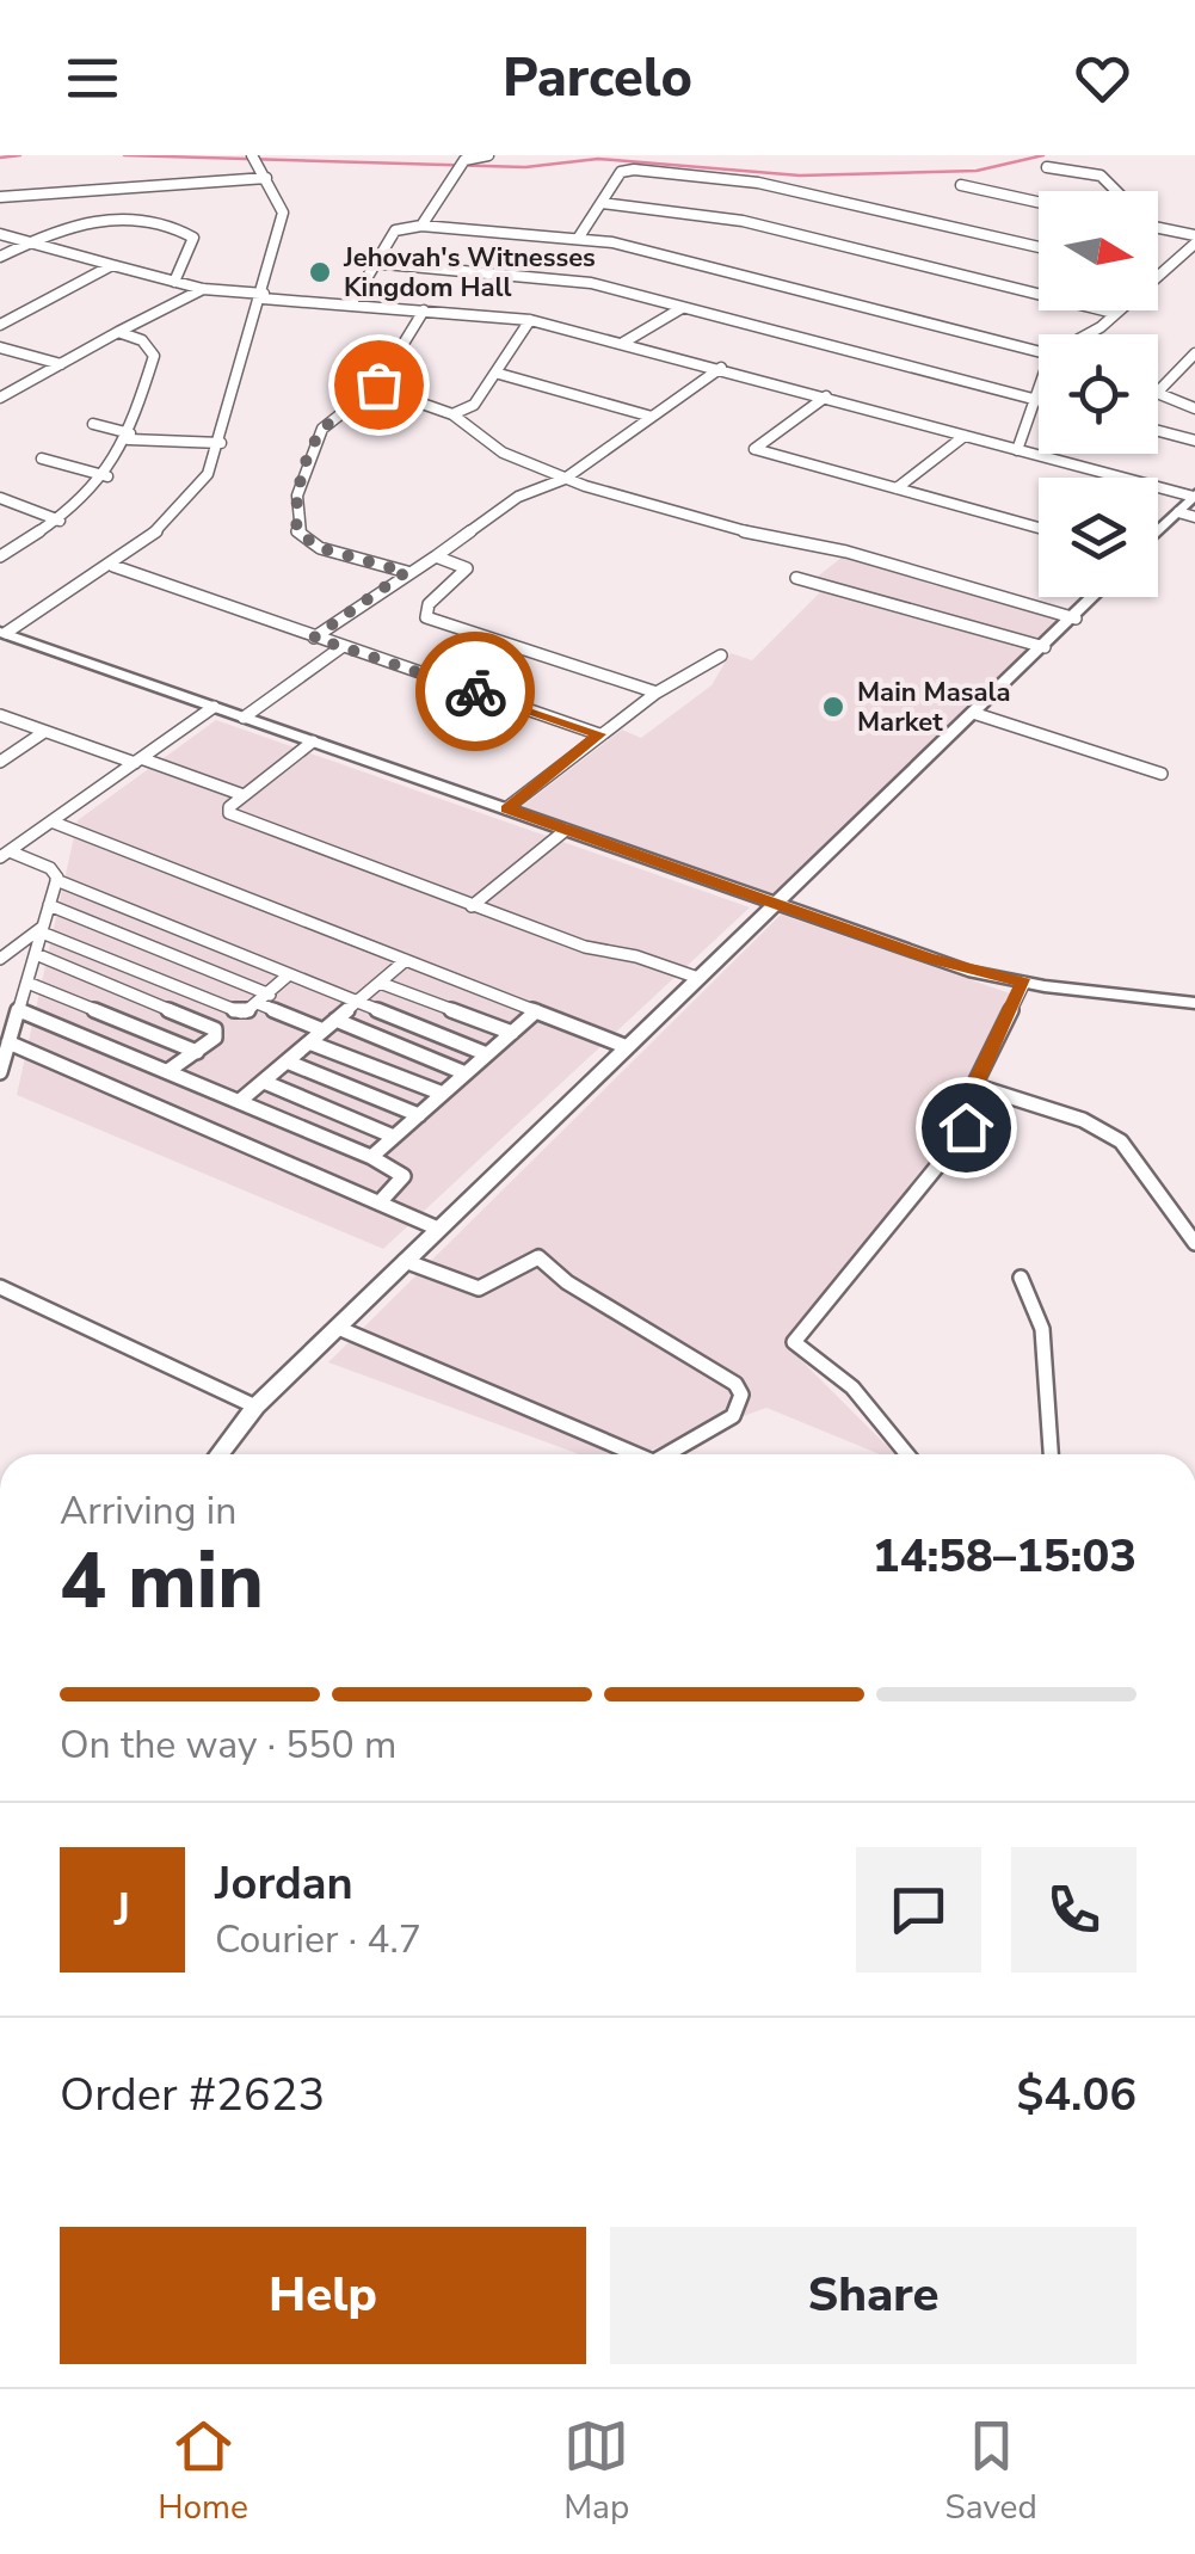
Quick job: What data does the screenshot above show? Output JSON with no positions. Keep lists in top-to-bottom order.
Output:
{
  "places": ["Jehovah's Witnesses Kingdom Hall", "Main Masala Market"],
  "north": "right",
  "page": {
    "header": "Parcelo",
    "heading": ["4 min", "Arriving in", "14:58–15:03"],
    "panel": [
      "Jordan",
      "Courier · 4.7",
      "Order #2623",
      "$4.06"
    ],
    "bar": "On the way · 550 m",
    "round": "J",
    "buttons": ["Help", "Share"],
    "tabs": ["Home", "Map", "Saved"]
  }
}
